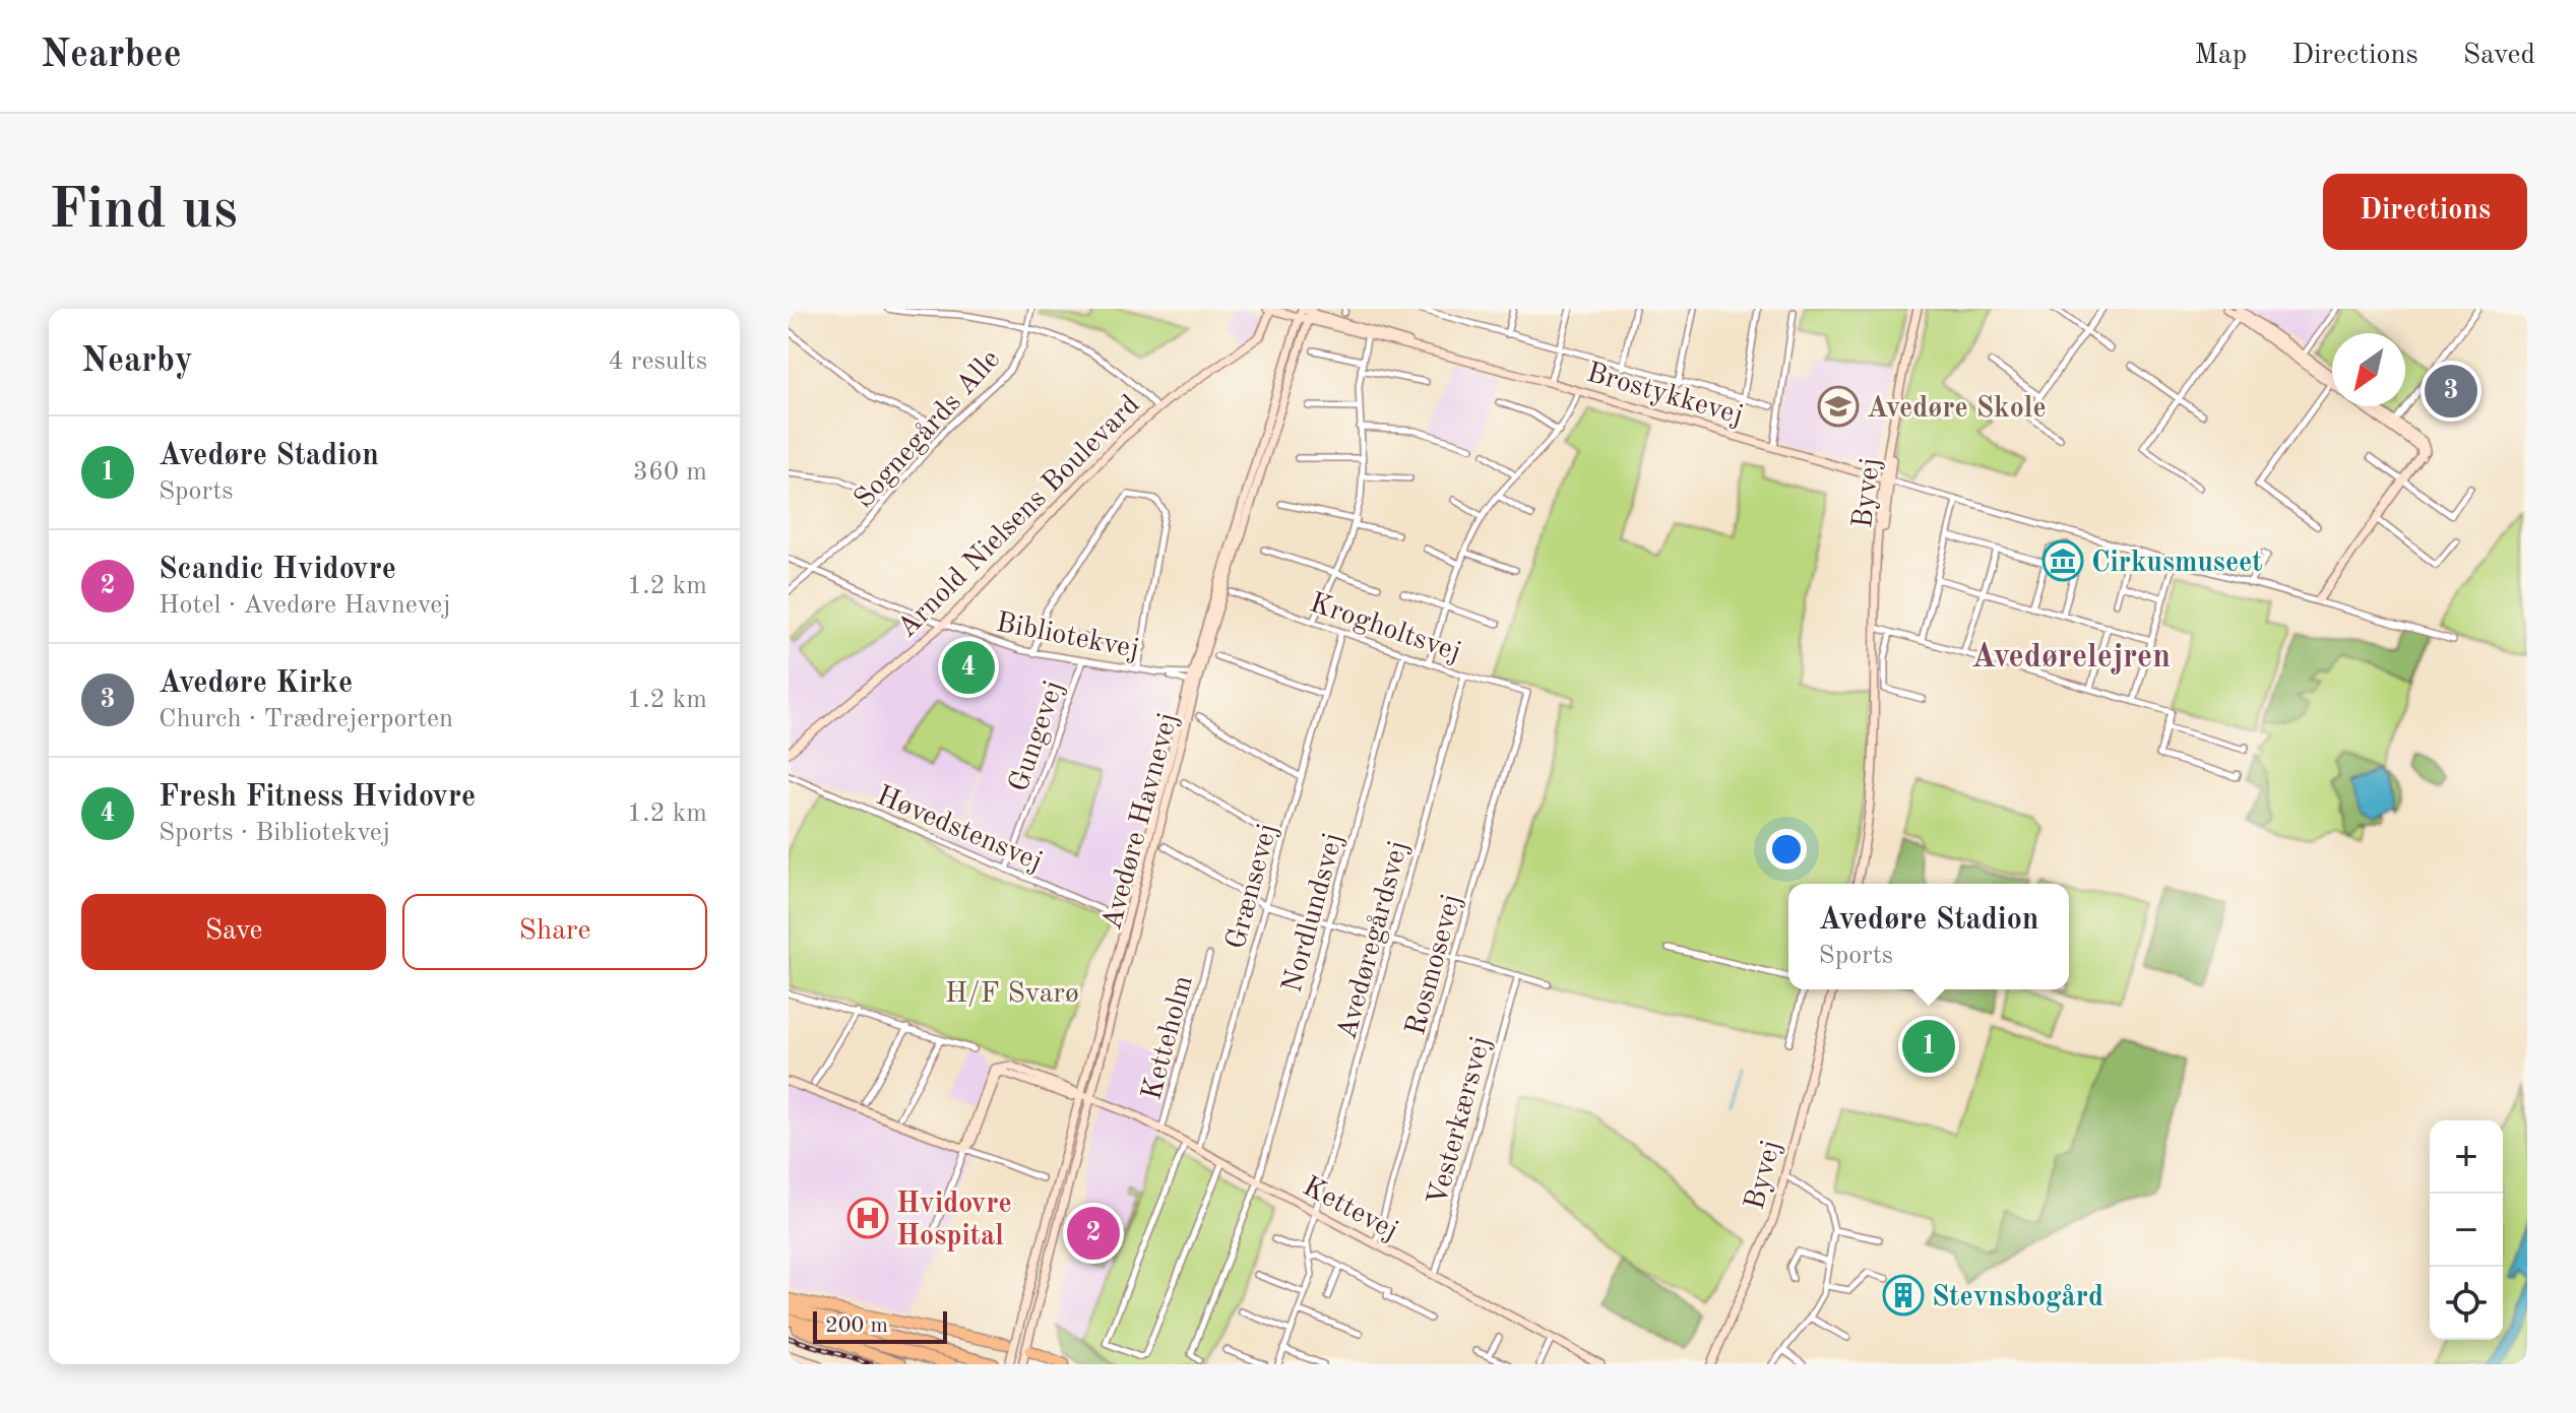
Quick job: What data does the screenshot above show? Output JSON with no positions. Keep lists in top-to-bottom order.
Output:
{
  "streets": {
    "street": [
      "Brostykkevej",
      "Sognegårds Alle",
      "Byvej",
      "Arnold Nielsens Boulevard",
      "Krogholtsvej",
      "Bibliotekvej",
      "Gungevej",
      "Avedøre Havnevej",
      "Høvedstensvej",
      "Grænsevej",
      "Nordlundsvej",
      "Avedøregårdsvej",
      "Rosmosevej",
      "Ketteholm",
      "Vesterkærsvej",
      "Kettevej"
    ]
  },
  "crossings": [
    ["Brostykkevej", "Byvej"],
    ["Brostykkevej", "Arnold Nielsens Boulevard"],
    ["Brostykkevej", "Avedøre Havnevej"],
    ["Sognegårds Alle", "Bibliotekvej"],
    ["Arnold Nielsens Boulevard", "Bibliotekvej"],
    ["Krogholtsvej", "Grænsevej"],
    ["Krogholtsvej", "Nordlundsvej"],
    ["Krogholtsvej", "Avedøregårdsvej"],
    ["Krogholtsvej", "Rosmosevej"],
    ["Bibliotekvej", "Gungevej"],
    ["Bibliotekvej", "Avedøre Havnevej"],
    ["Gungevej", "Høvedstensvej"],
    ["Avedøre Havnevej", "Kettevej"],
    ["Grænsevej", "Kettevej"],
    ["Nordlundsvej", "Kettevej"],
    ["Avedøregårdsvej", "Kettevej"],
    ["Rosmosevej", "Kettevej"],
    ["Ketteholm", "Kettevej"],
    ["Vesterkærsvej", "Kettevej"]
  ],
  "districts": ["Avedørelejren"],
  "parks": ["H/F Svarø"],
  "places": {
    "school or university": ["Avedøre Skole"],
    "museum": ["Cirkusmuseet"],
    "hospital": ["Hvidovre Hospital"],
    "building": ["Stevnsbogård"]
  },
  "scale_bar": "200 m",
  "north": "bottom left",
  "page": {
    "header": "Nearbee",
    "nav": ["Map", "Directions", "Saved"],
    "buttons": [
      "Directions",
      ["Save", "Share"]
    ],
    "title": "Find us",
    "heading": ["Nearby", "4 results"],
    "pins": [
      "3",
      "4",
      "1",
      "2"
    ],
    "list": [
      {
        "mark": "1",
        "name": "Avedøre Stadion",
        "note": "Sports",
        "value": "360 m"
      },
      {
        "mark": "2",
        "name": "Scandic Hvidovre",
        "note": "Hotel · Avedøre Havnevej",
        "value": "1.2 km"
      },
      {
        "mark": "3",
        "name": "Avedøre Kirke",
        "note": "Church · Trædrejerporten",
        "value": "1.2 km"
      },
      {
        "mark": "4",
        "name": "Fresh Fitness Hvidovre",
        "note": "Sports · Bibliotekvej",
        "value": "1.2 km"
      }
    ],
    "popup": ["Avedøre Stadion", "Sports"],
    "map_buttons": ["+", "−"],
    "scale": "200 m"
  }
}
